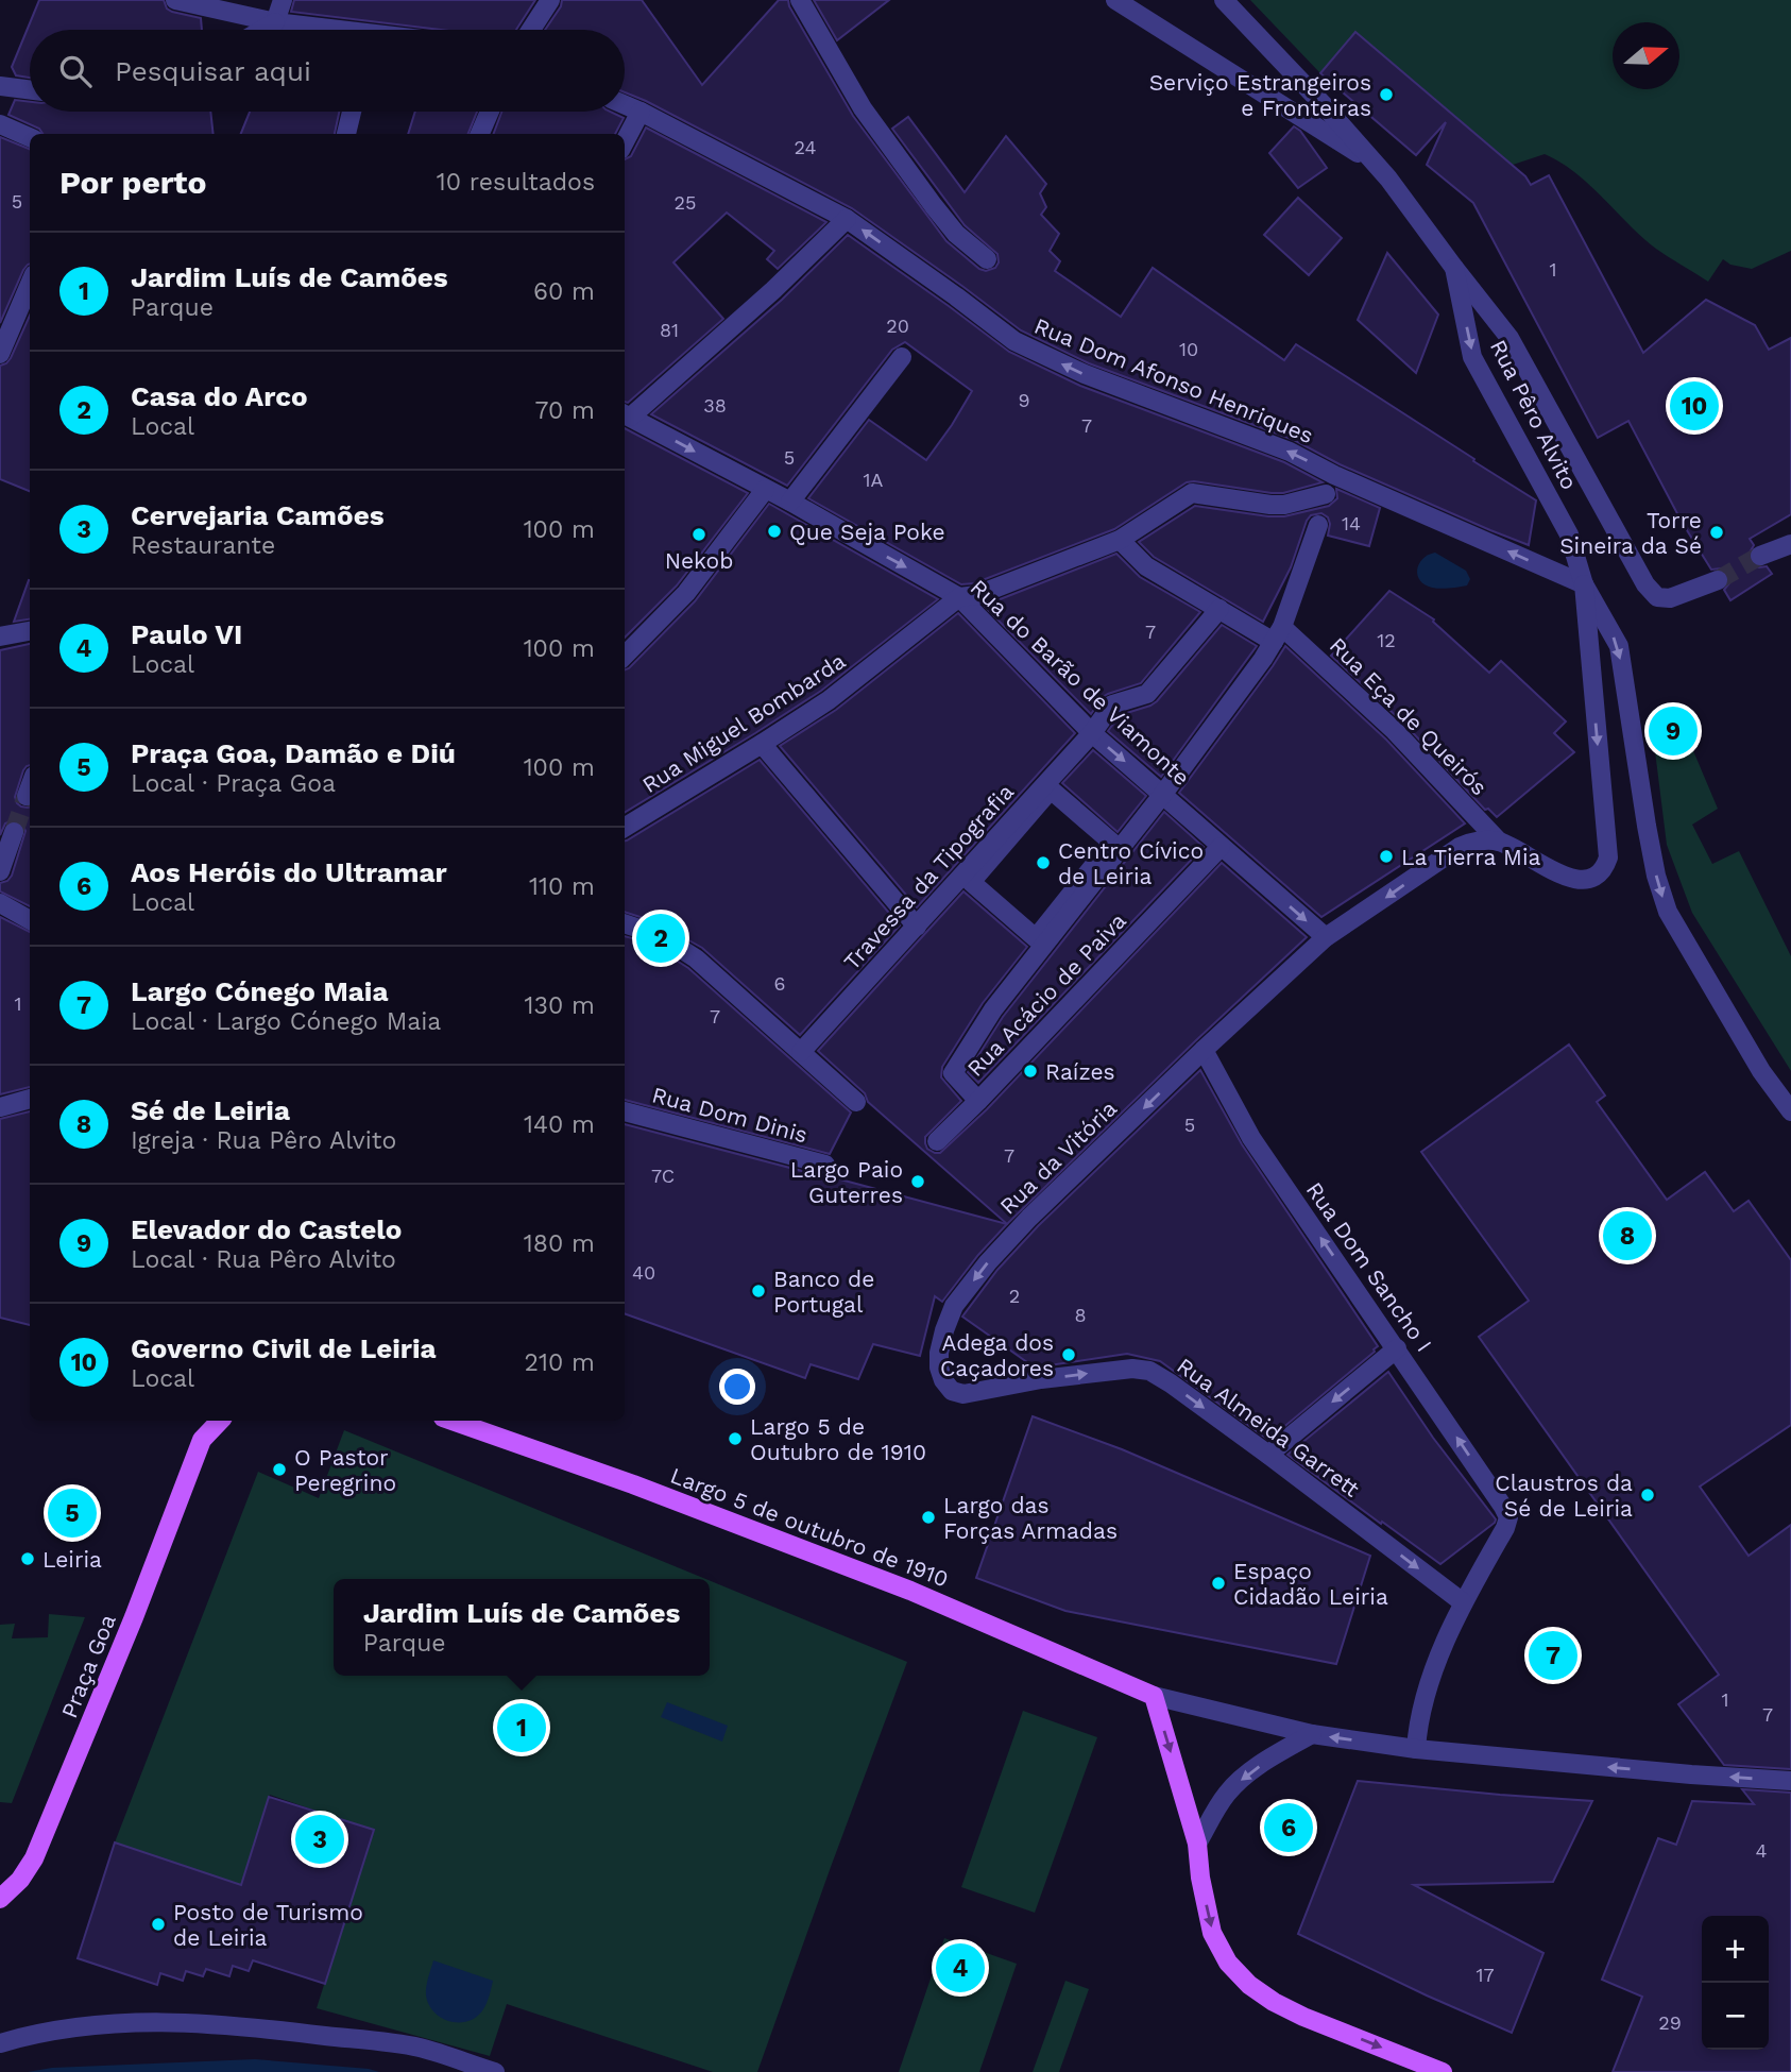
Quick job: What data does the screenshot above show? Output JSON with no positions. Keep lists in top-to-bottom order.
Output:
{
  "streets": {
    "main road": ["Largo 5 de outubro de 1910", "Praça Goa"],
    "street": [
      "Rua Dom Afonso Henriques",
      "Rua Pêro Alvito",
      "Rua do Barão de Viamonte",
      "Rua Eça de Queirós",
      "Rua Miguel Bombarda",
      "Travessa da Tipografia",
      "Rua Acácio de Paiva",
      "Rua Dom Dinis",
      "Rua da Vitória",
      "Rua Dom Sancho I",
      "Rua Almeida Garrett"
    ]
  },
  "crossings": [
    ["Rua Dom Afonso Henriques", "Rua Pêro Alvito"],
    ["Rua Dom Afonso Henriques", "Rua Eça de Queirós"],
    ["Rua Pêro Alvito", "Rua Eça de Queirós"],
    ["Rua do Barão de Viamonte", "Rua Miguel Bombarda"],
    ["Rua do Barão de Viamonte", "Travessa da Tipografia"],
    ["Rua do Barão de Viamonte", "Rua Acácio de Paiva"],
    ["Rua do Barão de Viamonte", "Rua da Vitória"],
    ["Rua Eça de Queirós", "Travessa da Tipografia"],
    ["Rua Eça de Queirós", "Rua da Vitória"],
    ["Rua da Vitória", "Rua Dom Sancho I"],
    ["Rua da Vitória", "Rua Almeida Garrett"],
    ["Rua Dom Sancho I", "Rua Almeida Garrett"]
  ],
  "one_way": [
    "Rua Dom Afonso Henriques",
    "Rua Pêro Alvito",
    "Rua do Barão de Viamonte",
    "Rua Dom Sancho I",
    "Rua Almeida Garrett"
  ],
  "places": [
    "Serviço Estrangeiros e Fronteiras",
    "Que Seja Poke",
    "Torre Sineira da Sé",
    "Nekob",
    "La Tierra Mia",
    "Centro Cívico de Leiria",
    "Raízes",
    "Largo Paio Guterres",
    "Banco de Portugal",
    "Adega dos Caçadores",
    "Largo 5 de Outubro de 1910",
    "O Pastor Peregrino",
    "Claustros da Sé de Leiria",
    "Largo das Forças Armadas",
    "Leiria",
    "Espaço Cidadão Leiria",
    "Posto de Turismo de Leiria"
  ],
  "house_numbers": [
    "24",
    "5",
    "25",
    "1",
    "20",
    "81",
    "10",
    "9",
    "38",
    "7",
    "5",
    "1A",
    "14",
    "7",
    "12",
    "6",
    "1",
    "7",
    "5",
    "7",
    "7C",
    "40",
    "2",
    "8",
    "1",
    "7",
    "4",
    "17",
    "29"
  ],
  "north": "right",
  "page": {
    "search": "Pesquisar aqui",
    "heading": ["Por perto", "10 resultados"],
    "list": [
      {
        "mark": "1",
        "name": "Jardim Luís de Camões",
        "note": "Parque",
        "value": "60 m"
      },
      {
        "mark": "2",
        "name": "Casa do Arco",
        "note": "Local",
        "value": "70 m"
      },
      {
        "mark": "3",
        "name": "Cervejaria Camões",
        "note": "Restaurante",
        "value": "100 m"
      },
      {
        "mark": "4",
        "name": "Paulo VI",
        "note": "Local",
        "value": "100 m"
      },
      {
        "mark": "5",
        "name": "Praça Goa, Damão e Diú",
        "note": "Local · Praça Goa",
        "value": "100 m"
      },
      {
        "mark": "6",
        "name": "Aos Heróis do Ultramar",
        "note": "Local",
        "value": "110 m"
      },
      {
        "mark": "7",
        "name": "Largo Cónego Maia",
        "note": "Local · Largo Cónego Maia",
        "value": "130 m"
      },
      {
        "mark": "8",
        "name": "Sé de Leiria",
        "note": "Igreja · Rua Pêro Alvito",
        "value": "140 m"
      },
      {
        "mark": "9",
        "name": "Elevador do Castelo",
        "note": "Local · Rua Pêro Alvito",
        "value": "180 m"
      },
      {
        "mark": "10",
        "name": "Governo Civil de Leiria",
        "note": "Local",
        "value": "210 m"
      }
    ],
    "pins": [
      "10",
      "9",
      "2",
      "8",
      "5",
      "7",
      "1",
      "6",
      "3",
      "4"
    ],
    "popup": ["Jardim Luís de Camões", "Parque"],
    "map_buttons": ["+", "−"]
  }
}
